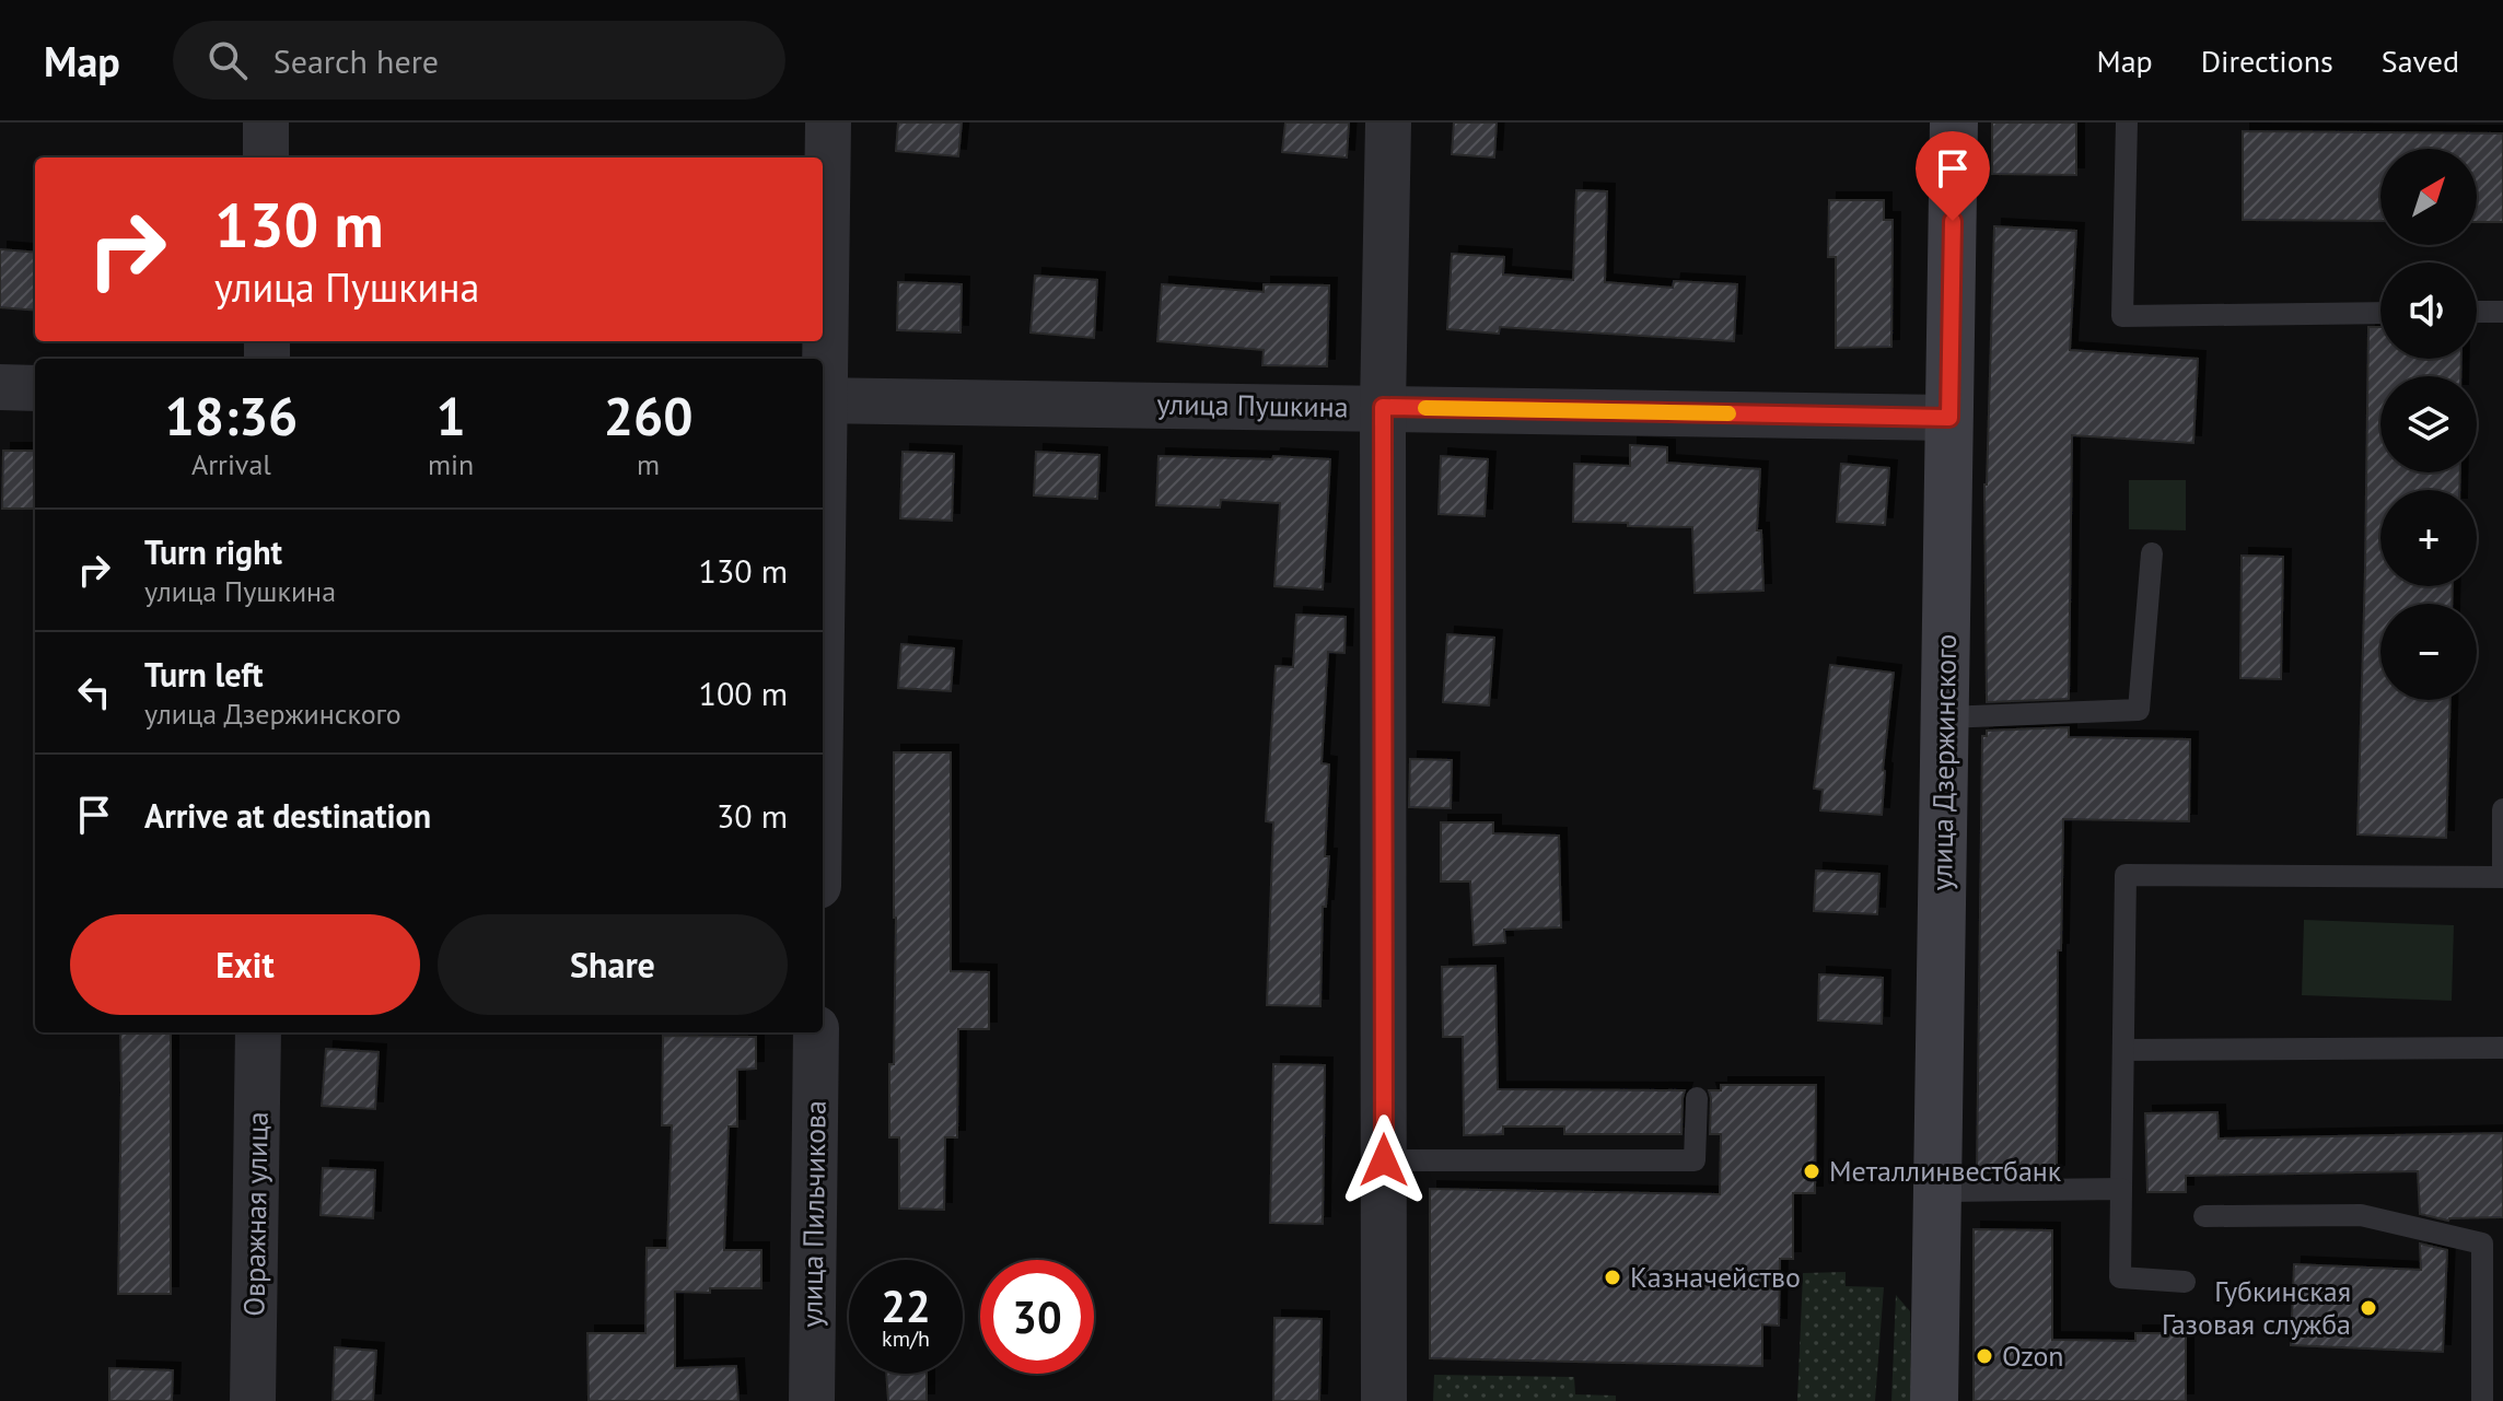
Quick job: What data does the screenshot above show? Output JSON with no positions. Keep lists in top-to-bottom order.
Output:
{
  "streets": {
    "main road": ["улица Дзержинского"],
    "street": ["улица Пушкина", "Овражная улица", "улица Пильчикова"]
  },
  "crossings": [
    ["улица Пушкина", "улица Дзержинского"]
  ],
  "places": [
    "Металлинвестбанк",
    "Казначейство",
    "Губкинская Газовая служба",
    "Ozon"
  ],
  "north": "top right",
  "page": {
    "header": "Map",
    "search": "Search here",
    "nav": ["Map", "Directions", "Saved"],
    "map_buttons": ["+", "−"],
    "turn": ["130 m", "улица Пушкина"],
    "eta": [
      "18:36",
      "Arrival",
      "1",
      "min",
      "260",
      "m"
    ],
    "list": [
      {
        "name": "Turn right",
        "note": "улица Пушкина",
        "value": "130 m"
      },
      {
        "name": "Turn left",
        "note": "улица Дзержинского",
        "value": "100 m"
      },
      {
        "name": "Arrive at destination",
        "value": "30 m"
      }
    ],
    "buttons": ["Exit", "Share"],
    "speed": "22 km/h",
    "limit": "30"
  }
}
